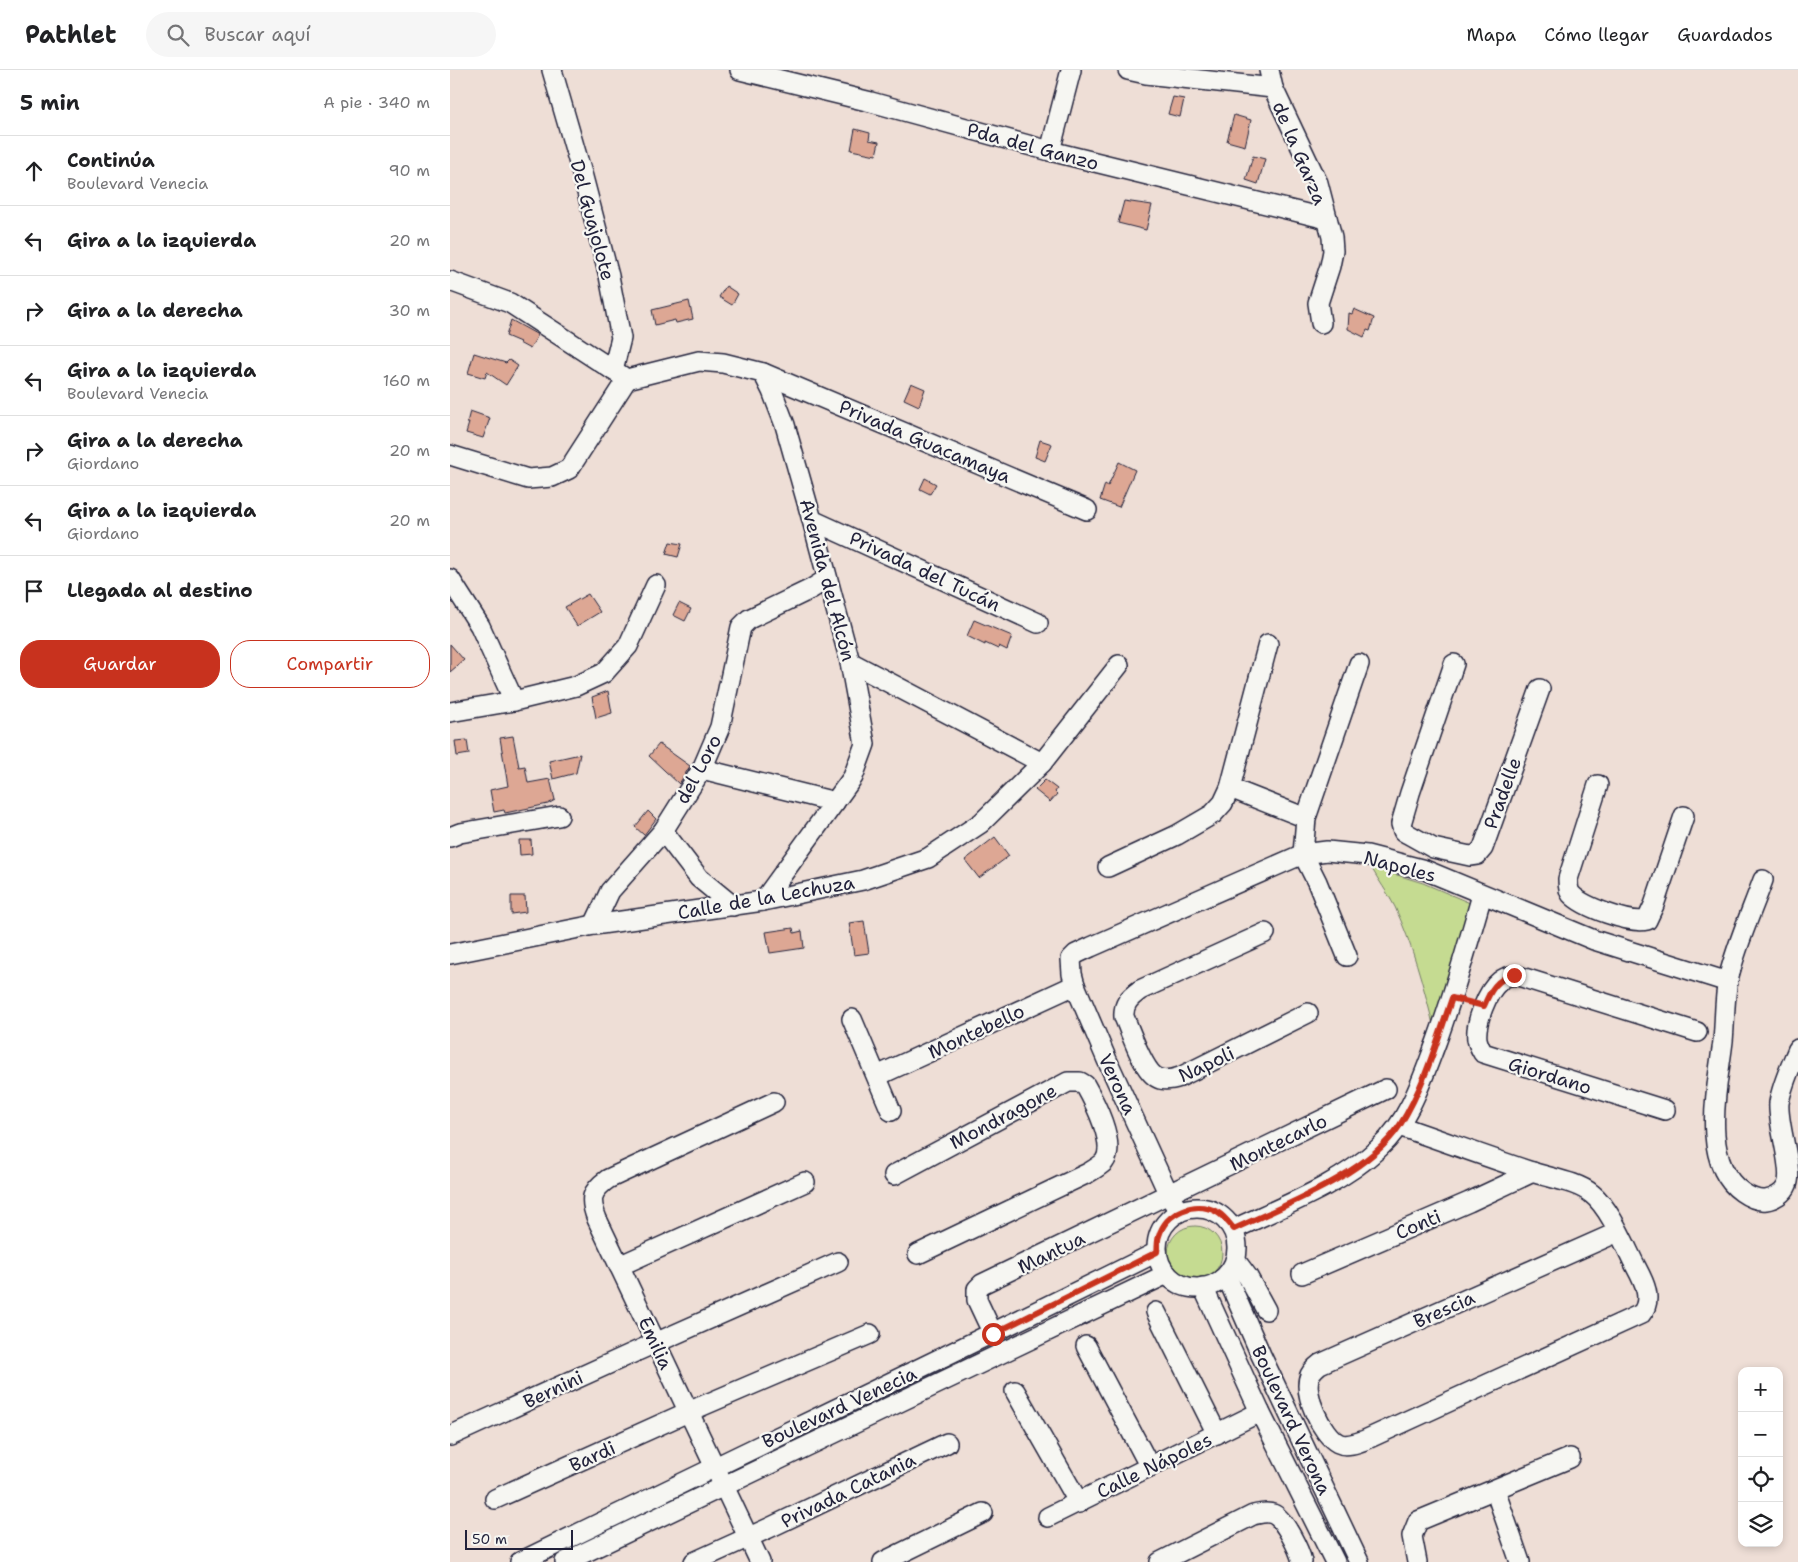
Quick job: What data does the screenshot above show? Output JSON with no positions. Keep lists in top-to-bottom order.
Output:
{
  "streets": {
    "street": [
      "Pda del Ganzo",
      "de la Garza",
      "Del Guajolote",
      "Privada Guacamaya",
      "Privada del Tucán",
      "Avenida del Alcón",
      "del Loro",
      "Pradelle",
      "Napoles",
      "Calle de la Lechuza",
      "Montebello",
      "Napoli",
      "Giordano",
      "Verona",
      "Mondragone",
      "Montecarlo",
      "Conti",
      "Mantua",
      "Brescia",
      "Emilia",
      "Bernini",
      "Boulevard Venecia",
      "Boulevard Verona",
      "Bardi",
      "Calle Nápoles",
      "Privada Catania"
    ]
  },
  "crossings": [
    ["Pda del Ganzo", "de la Garza"],
    ["Privada Guacamaya", "Avenida del Alcón"],
    ["Privada del Tucán", "Avenida del Alcón"],
    ["Avenida del Alcón", "del Loro"],
    ["Avenida del Alcón", "Calle de la Lechuza"],
    ["del Loro", "Calle de la Lechuza"],
    ["Napoles", "Verona"],
    ["Montebello", "Verona"],
    ["Verona", "Montecarlo"],
    ["Verona", "Mantua"],
    ["Verona", "Boulevard Venecia"],
    ["Verona", "Boulevard Verona"],
    ["Montecarlo", "Mantua"],
    ["Mantua", "Boulevard Venecia"],
    ["Emilia", "Bernini"],
    ["Emilia", "Boulevard Venecia"],
    ["Emilia", "Bardi"],
    ["Emilia", "Privada Catania"],
    ["Boulevard Venecia", "Boulevard Verona"],
    ["Boulevard Verona", "Calle Nápoles"]
  ],
  "scale_bar": "50 m",
  "page": {
    "header": "Pathlet",
    "search": "Buscar aquí",
    "nav": ["Mapa", "Cómo llegar", "Guardados"],
    "heading": ["5 min", "A pie · 340 m"],
    "list": [
      ["Continúa", "Boulevard Venecia", "90 m"],
      ["Gira a la izquierda", "20 m"],
      ["Gira a la derecha", "30 m"],
      ["Gira a la izquierda", "Boulevard Venecia", "160 m"],
      ["Gira a la derecha", "Giordano", "20 m"],
      ["Gira a la izquierda", "Giordano", "20 m"],
      "Llegada al destino"
    ],
    "buttons": ["Guardar", "Compartir"],
    "map_buttons": ["+", "−"],
    "scale": "50 m"
  }
}
